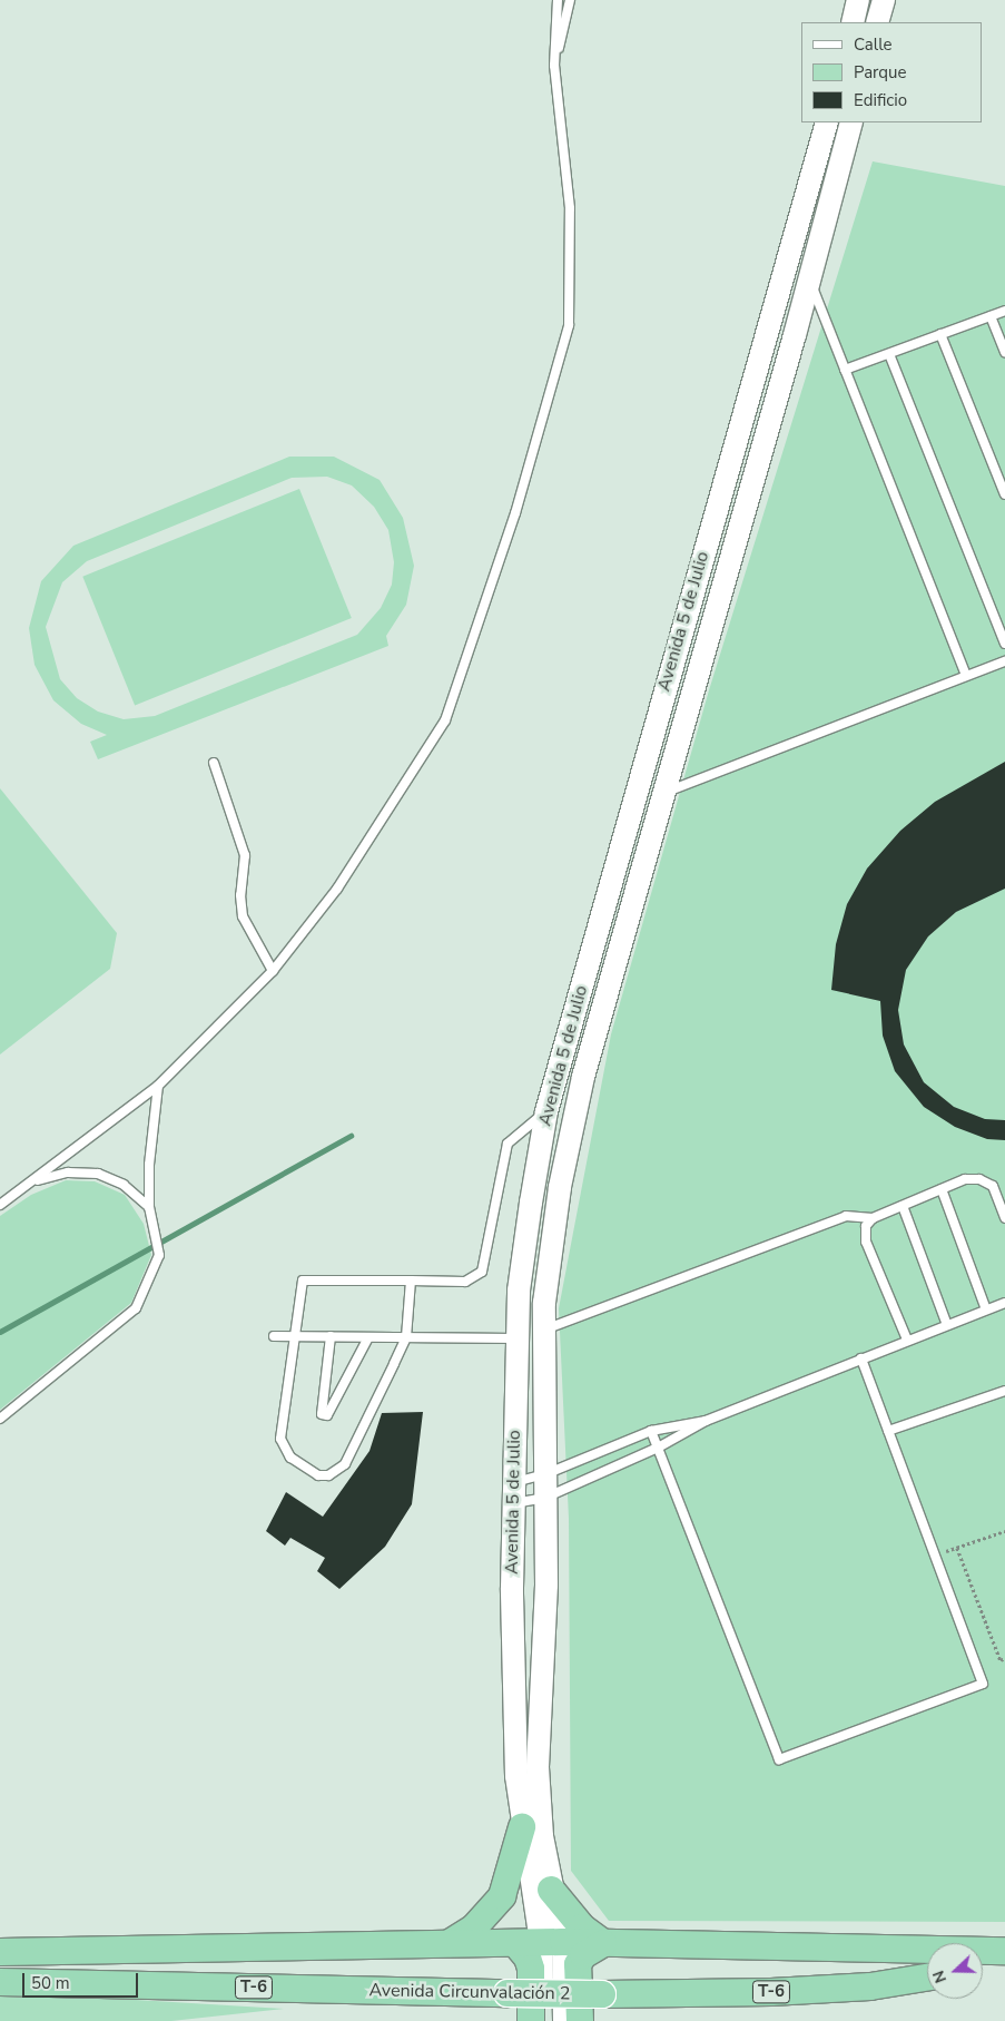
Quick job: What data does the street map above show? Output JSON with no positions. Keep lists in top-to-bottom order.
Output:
{
  "streets": {
    "highway": ["T-6", "Avenida Circunvalación 2"],
    "main road": ["Avenida 5 de Julio"]
  },
  "legend": ["Calle", "Parque", "Edificio"],
  "scale_bar": "50 m",
  "north": "left"
}
